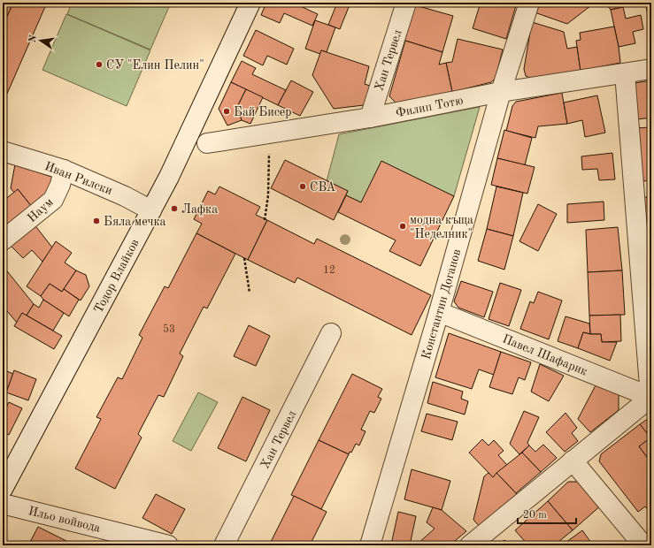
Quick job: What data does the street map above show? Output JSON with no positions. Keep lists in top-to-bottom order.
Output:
{
  "streets": {
    "street": [
      "Хан Тервел",
      "Филип Тотю",
      "Иван Рилски",
      "Наум",
      "Тодор Влайков",
      "Константин Доганов",
      "Павел Шафарик",
      "Ильо войвода"
    ]
  },
  "crossings": [
    ["Хан Тервел", "Филип Тотю"],
    ["Филип Тотю", "Константин Доганов"],
    ["Иван Рилски", "Наум"],
    ["Иван Рилски", "Тодор Влайков"],
    ["Константин Доганов", "Павел Шафарик"]
  ],
  "places": [
    "СУ \"Елин Пелин\"",
    "Бай Бисер",
    "CBA",
    "Лафка",
    "Бяла мечка",
    "модна къща \"Неделник\""
  ],
  "house_numbers": ["12", "53"],
  "scale_bar": "20 m",
  "north": "left"
}
